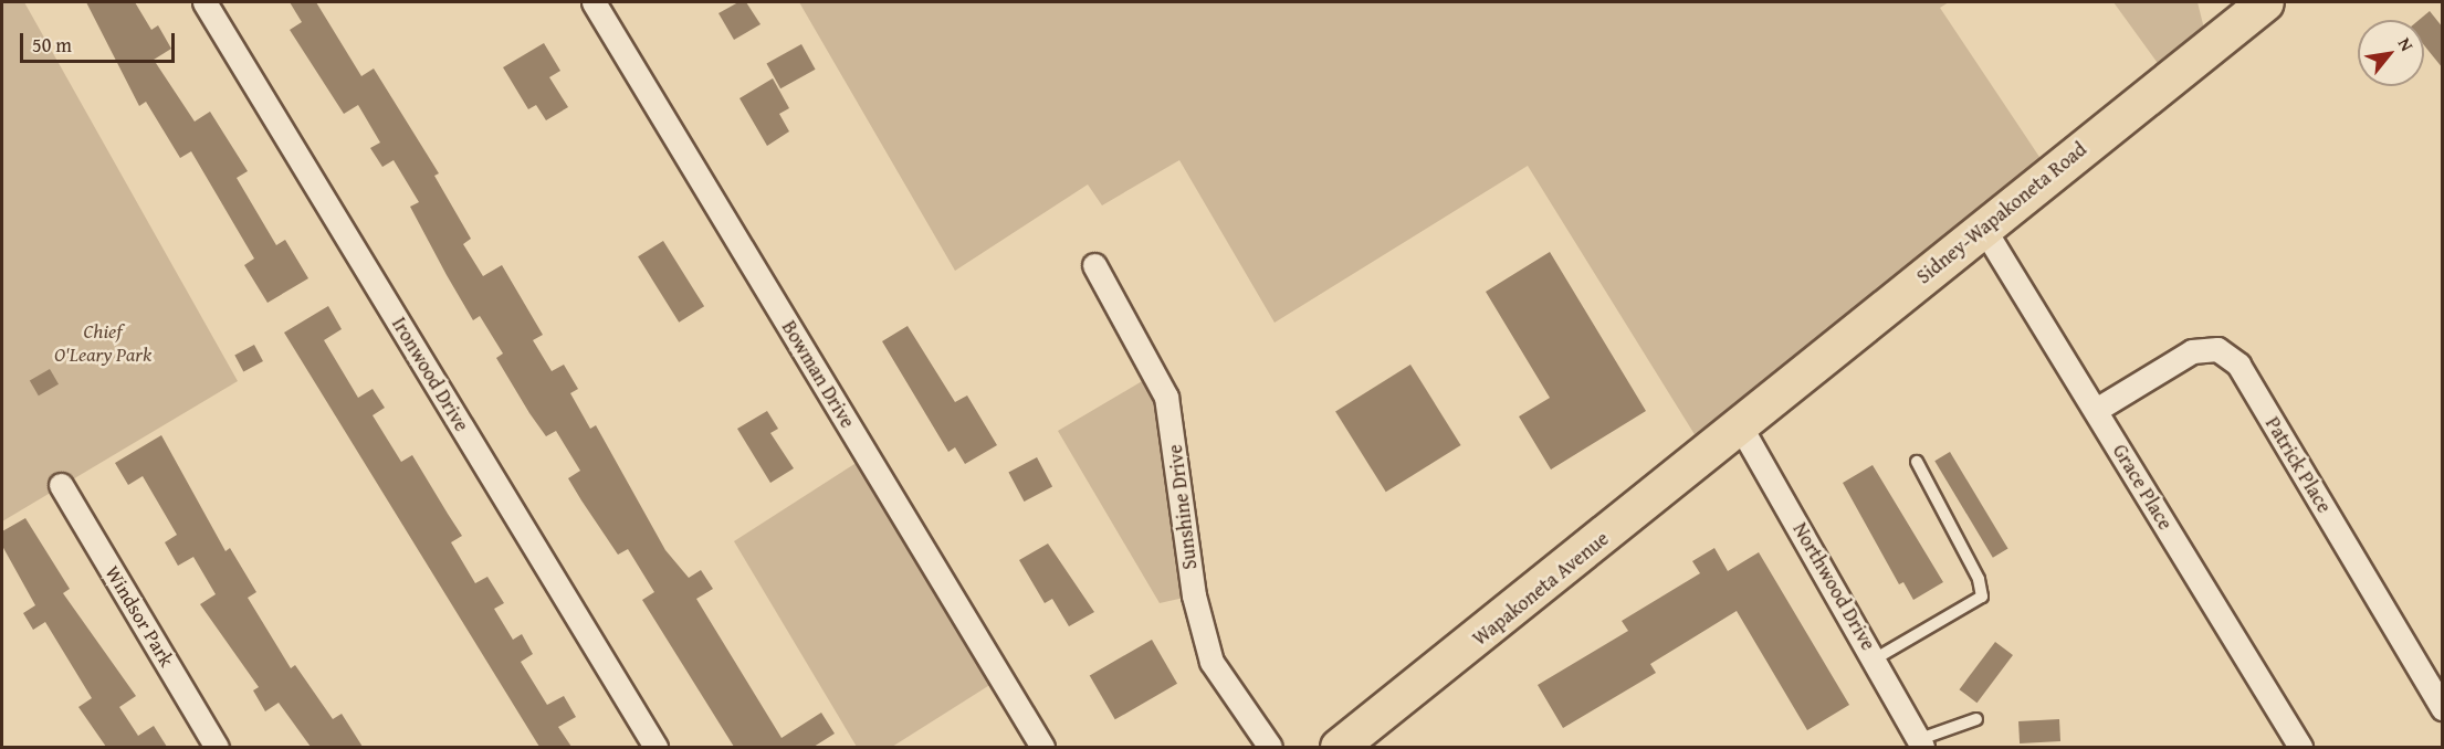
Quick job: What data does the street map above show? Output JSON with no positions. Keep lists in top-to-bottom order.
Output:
{
  "streets": {
    "main road": ["Sidney-Wapakoneta Road", "Wapakoneta Avenue"],
    "street": [
      "Ironwood Drive",
      "Bowman Drive",
      "Patrick Place",
      "Grace Place",
      "Sunshine Drive",
      "Northwood Drive",
      "Windsor Park"
    ]
  },
  "crossings": [
    ["Sidney-Wapakoneta Road", "Grace Place"],
    ["Sidney-Wapakoneta Road", "Northwood Drive"],
    ["Sidney-Wapakoneta Road", "Wapakoneta Avenue"],
    ["Patrick Place", "Grace Place"],
    ["Northwood Drive", "Wapakoneta Avenue"]
  ],
  "parks": ["Chief O'Leary Park"],
  "scale_bar": "50 m",
  "north": "top right"
}
